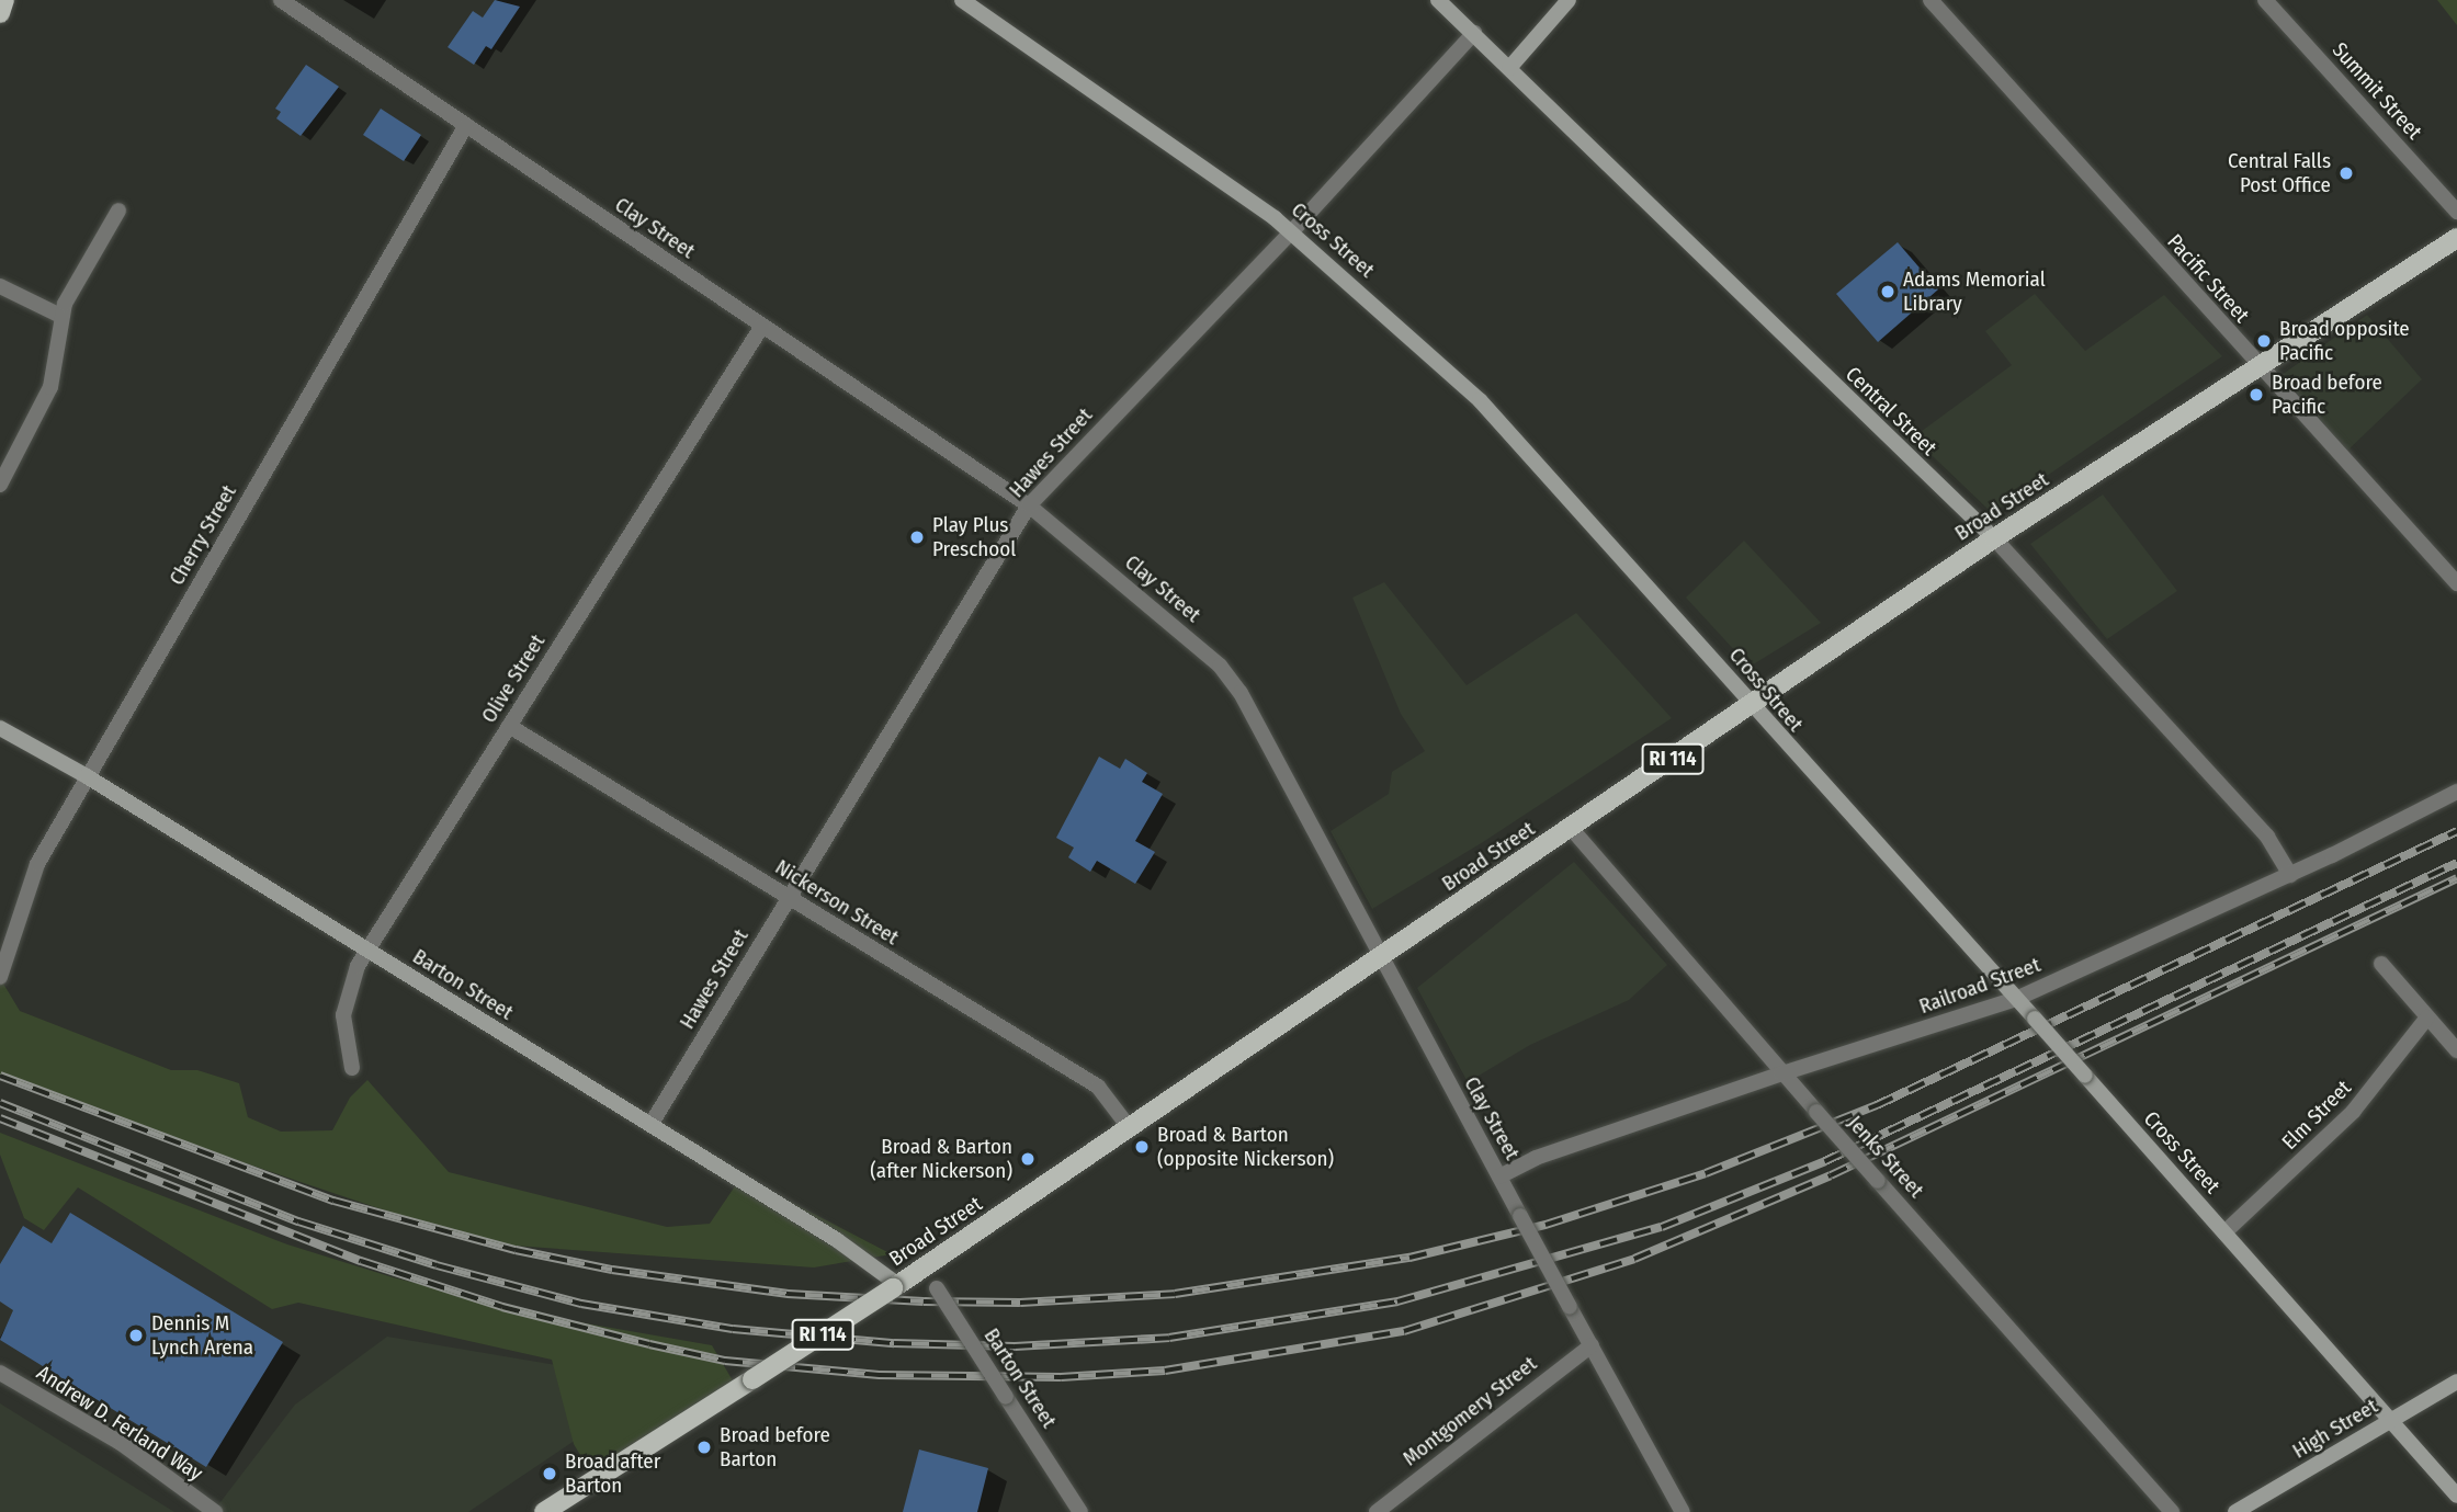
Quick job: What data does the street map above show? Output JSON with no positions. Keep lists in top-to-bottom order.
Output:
{
  "streets": {
    "main road": [
      "Cross Street",
      "Central Street",
      "Broad Street",
      "RI 114",
      "Barton Street",
      "High Street"
    ],
    "street": [
      "Summit Street",
      "Clay Street",
      "Pacific Street",
      "Hawes Street",
      "Cherry Street",
      "Olive Street",
      "Nickerson Street",
      "Railroad Street",
      "Elm Street",
      "Jenks Street",
      "Montgomery Street",
      "Andrew D. Ferland Way"
    ]
  },
  "crossings": [
    ["Clay Street", "Hawes Street"],
    ["Clay Street", "Broad Street"],
    ["Clay Street", "Cherry Street"],
    ["Clay Street", "Olive Street"],
    ["Clay Street", "Railroad Street"],
    ["Clay Street", "Montgomery Street"],
    ["Cross Street", "Hawes Street"],
    ["Cross Street", "Broad Street"],
    ["Cross Street", "Railroad Street"],
    ["Cross Street", "Elm Street"],
    ["Cross Street", "High Street"],
    ["Pacific Street", "Broad Street"],
    ["Central Street", "Hawes Street"],
    ["Central Street", "Broad Street"],
    ["Central Street", "Railroad Street"],
    ["Hawes Street", "Nickerson Street"],
    ["Hawes Street", "Barton Street"],
    ["Broad Street", "Nickerson Street"],
    ["Broad Street", "Barton Street"],
    ["Broad Street", "Jenks Street"],
    ["Cherry Street", "Barton Street"],
    ["Olive Street", "Nickerson Street"],
    ["Olive Street", "Barton Street"],
    ["Railroad Street", "Jenks Street"]
  ],
  "places": [
    "Central Falls Post Office",
    "Adams Memorial Library",
    "Broad opposite Pacific",
    "Broad before Pacific",
    "Play Plus Preschool",
    "Broad & Barton (opposite Nickerson)",
    "Broad & Barton (after Nickerson)",
    "Dennis M Lynch Arena",
    "Broad before Barton",
    "Broad after Barton"
  ]
}
